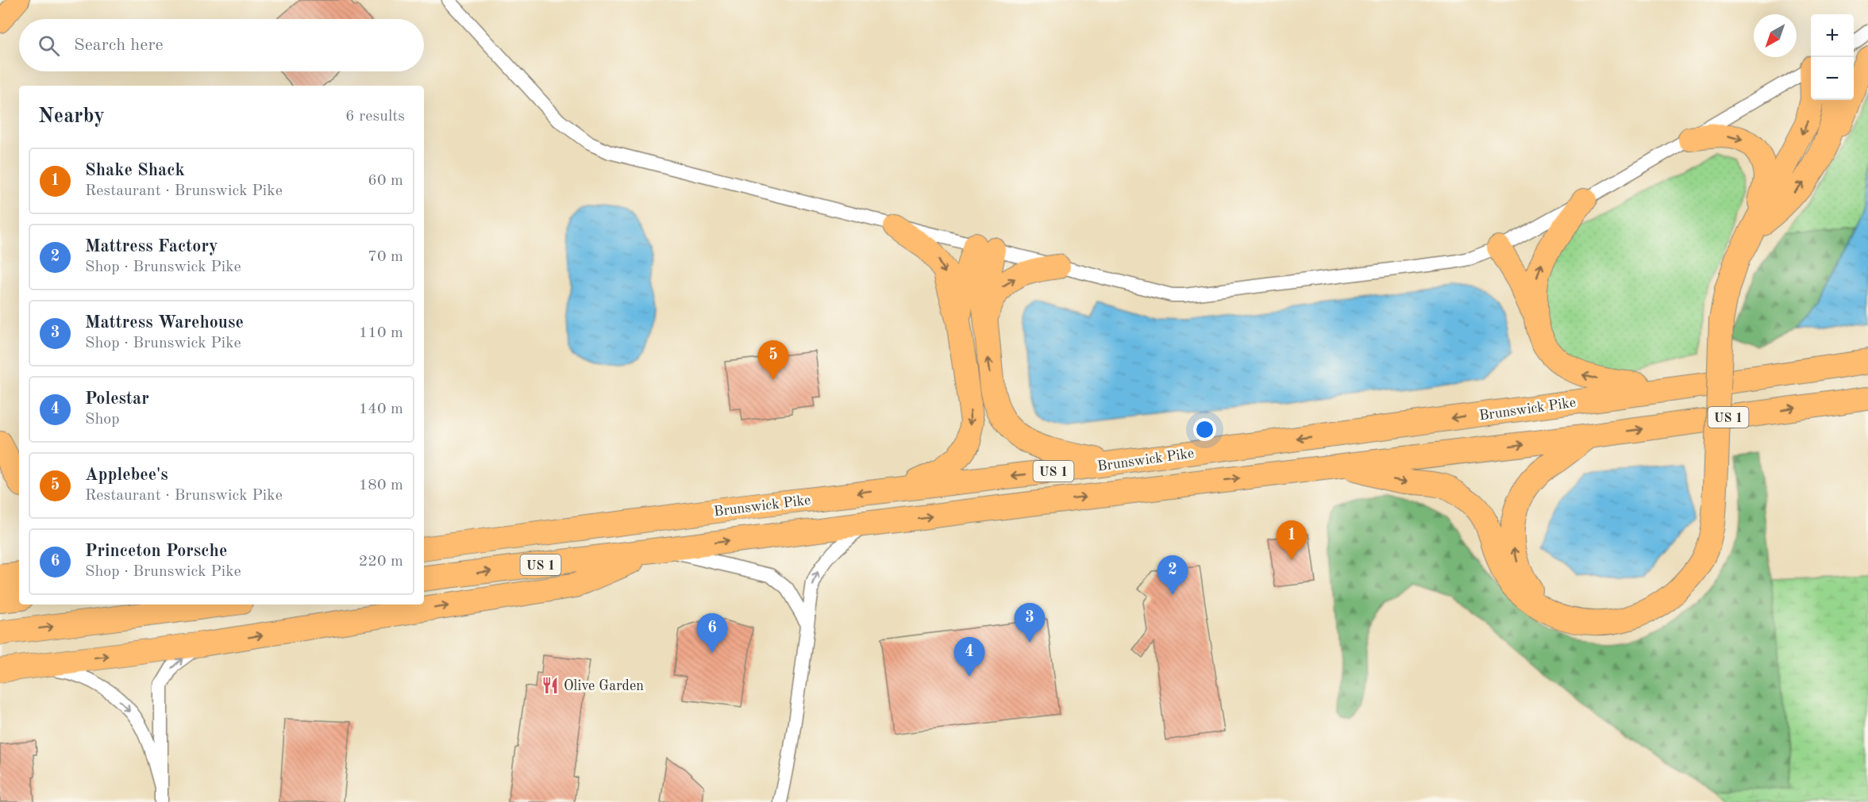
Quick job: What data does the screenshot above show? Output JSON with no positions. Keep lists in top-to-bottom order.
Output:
{
  "streets": {
    "highway": ["Brunswick Pike", "US 1"]
  },
  "places": {
    "restaurant": ["Olive Garden"]
  },
  "north": "bottom left",
  "page": {
    "map_buttons": ["+", "−"],
    "search": "Search here",
    "heading": ["Nearby", "6 results"],
    "list": [
      {
        "mark": "1",
        "name": "Shake Shack",
        "note": "Restaurant · Brunswick Pike",
        "value": "60 m"
      },
      {
        "mark": "2",
        "name": "Mattress Factory",
        "note": "Shop · Brunswick Pike",
        "value": "70 m"
      },
      {
        "mark": "3",
        "name": "Mattress Warehouse",
        "note": "Shop · Brunswick Pike",
        "value": "110 m"
      },
      {
        "mark": "4",
        "name": "Polestar",
        "note": "Shop",
        "value": "140 m"
      },
      {
        "mark": "5",
        "name": "Applebee's",
        "note": "Restaurant · Brunswick Pike",
        "value": "180 m"
      },
      {
        "mark": "6",
        "name": "Princeton Porsche",
        "note": "Shop · Brunswick Pike",
        "value": "220 m"
      }
    ],
    "pins": [
      "5",
      "1",
      "2",
      "3",
      "6",
      "4"
    ]
  }
}
